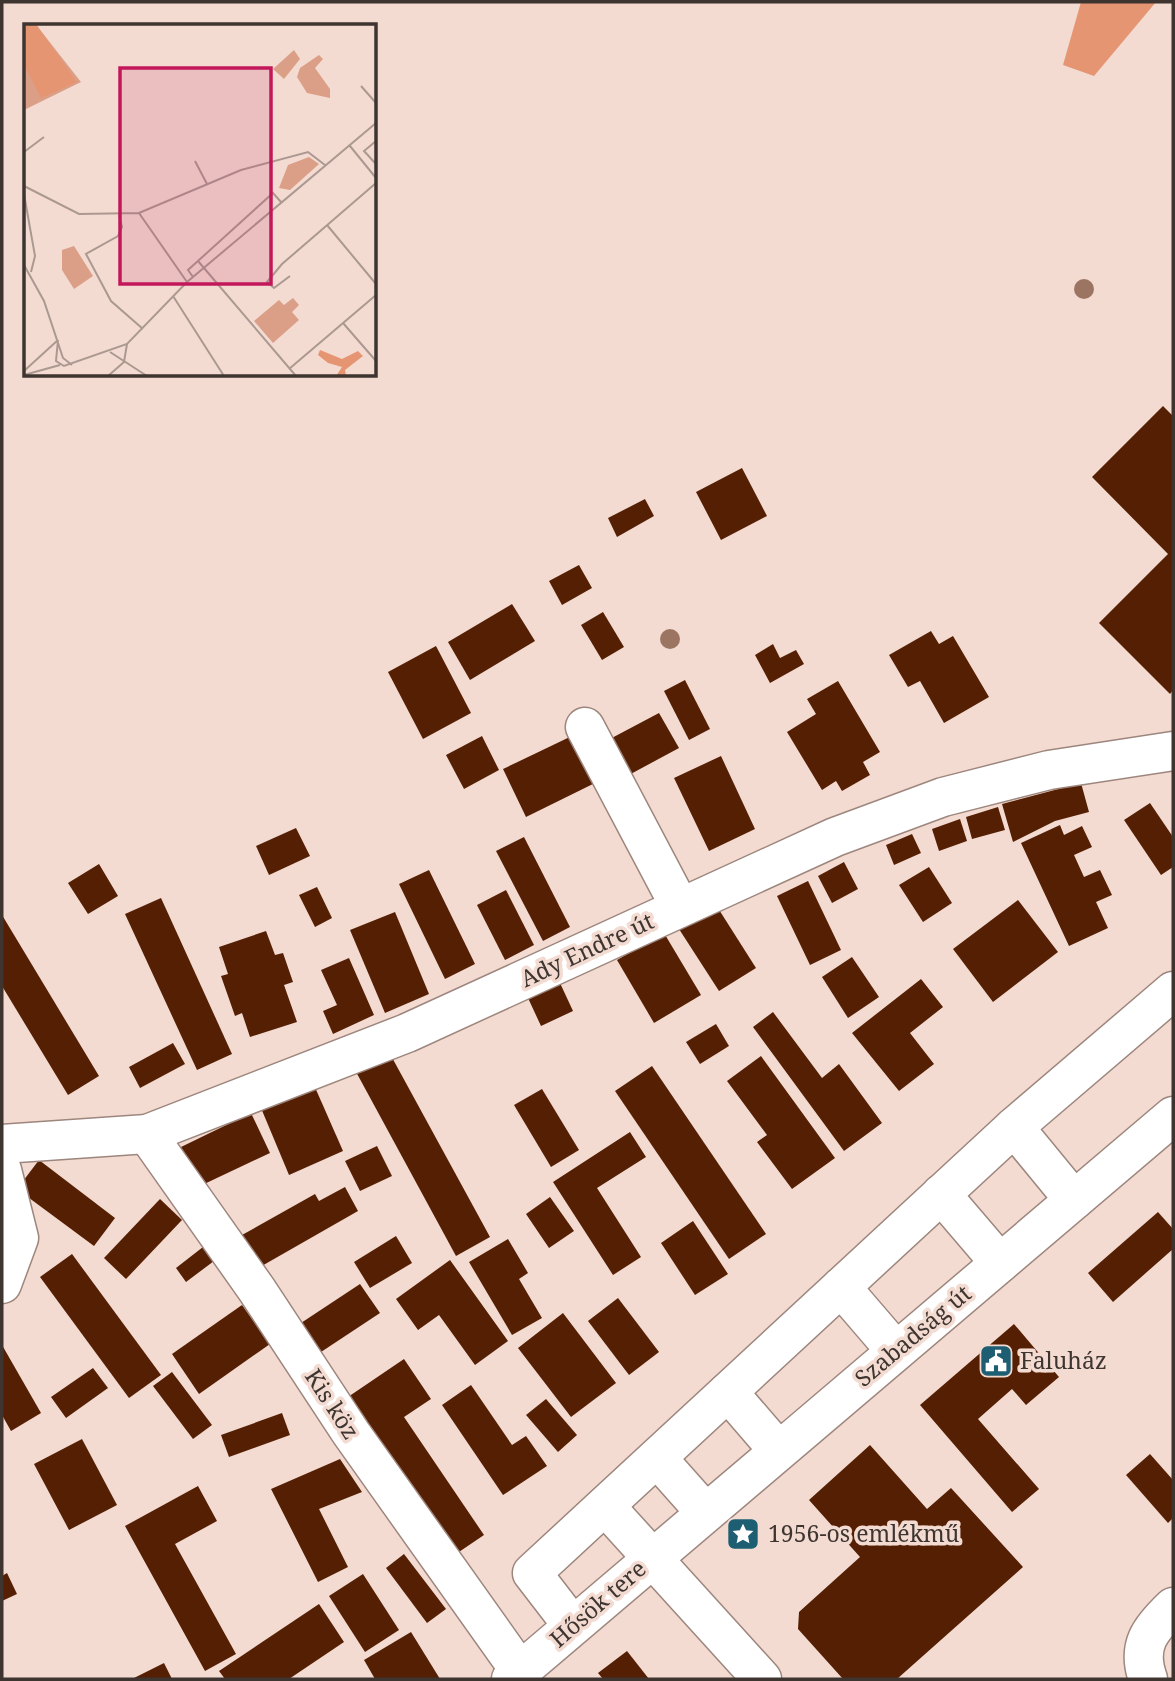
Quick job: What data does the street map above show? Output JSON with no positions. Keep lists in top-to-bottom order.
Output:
{
  "streets": {
    "street": [
      "Ady Endre út",
      "Szabadság út",
      "Kis köz",
      "Hősök tere"
    ]
  },
  "crossings": [
    ["Ady Endre út", "Kis köz"],
    ["Szabadság út", "Hősök tere"],
    ["Kis köz", "Hősök tere"]
  ],
  "places": {
    "public building": ["Faluház"],
    "place": ["1956-os emlékmű"]
  }
}
